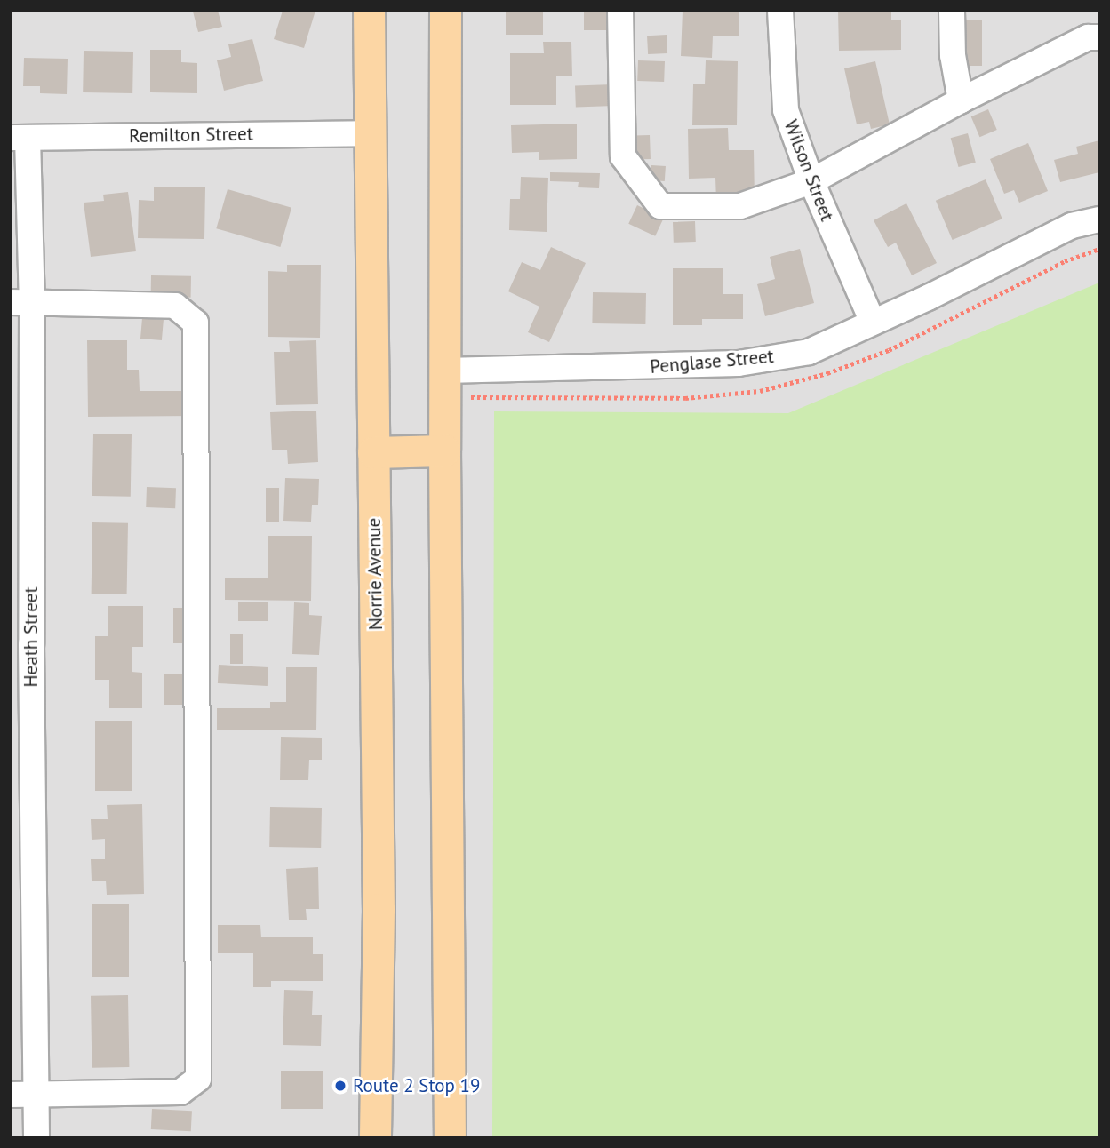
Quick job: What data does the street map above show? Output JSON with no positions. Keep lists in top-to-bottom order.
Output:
{
  "streets": {
    "main road": ["Norrie Avenue"],
    "street": [
      "Remilton Street",
      "Wilson Street",
      "Penglase Street",
      "Heath Street"
    ]
  },
  "crossings": [
    ["Remilton Street", "Norrie Avenue"],
    ["Remilton Street", "Heath Street"],
    ["Wilson Street", "Penglase Street"]
  ],
  "places": ["Route 2 Stop 19"]
}
